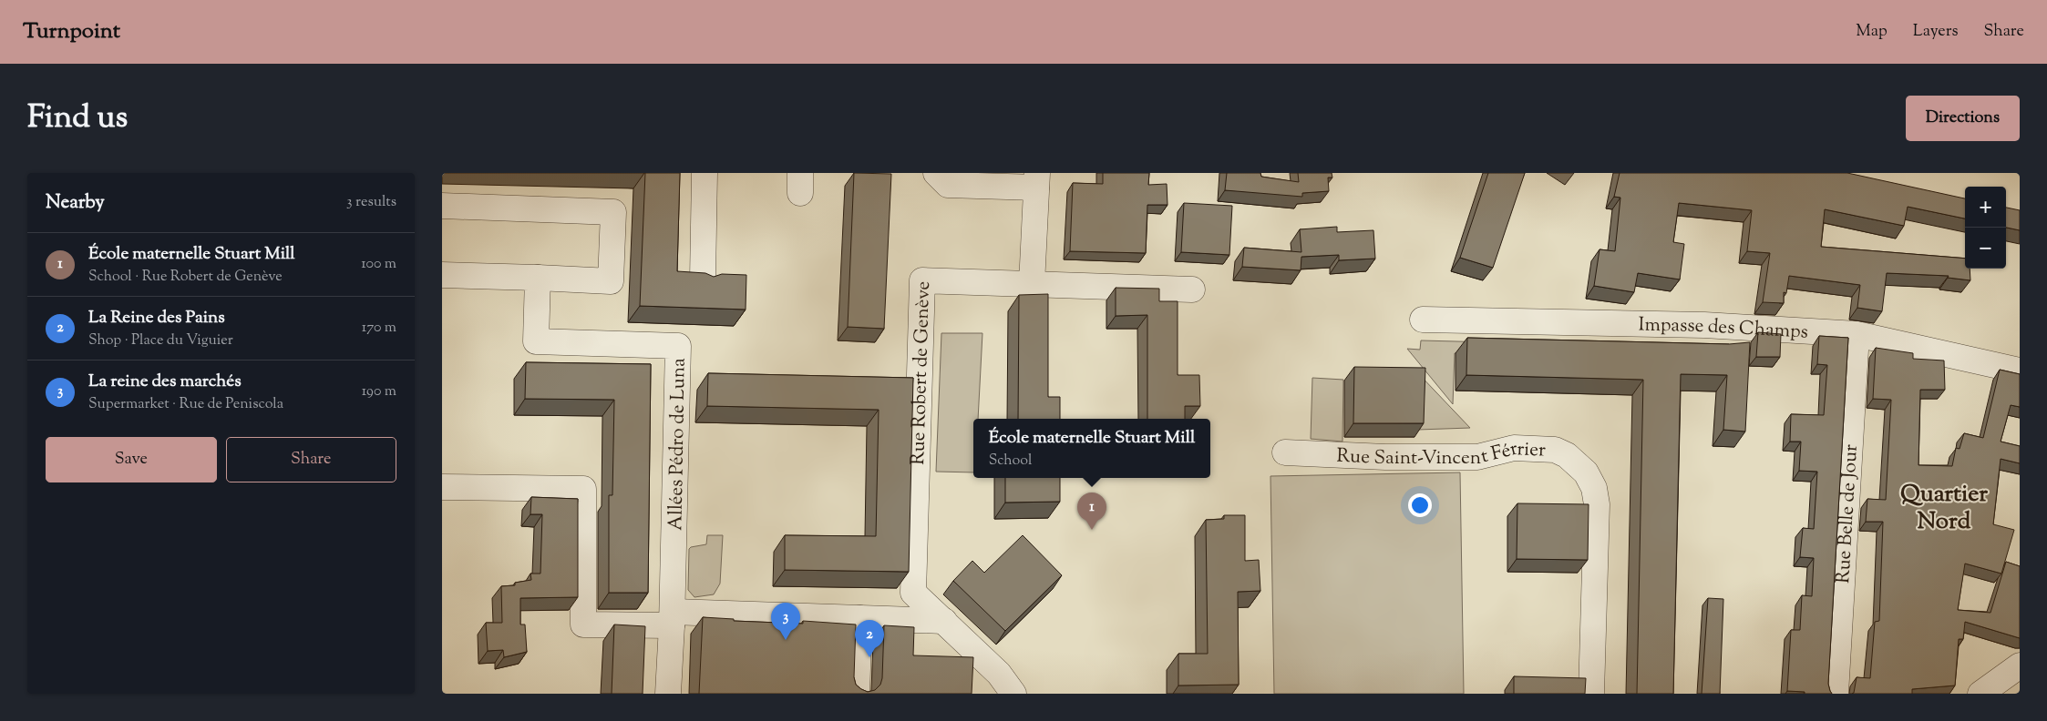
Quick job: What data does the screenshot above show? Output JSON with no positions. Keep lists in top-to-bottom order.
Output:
{
  "streets": {
    "street": [
      "Impasse des Champs",
      "Rue Robert de Genève",
      "Allées Pédro de Luna",
      "Rue Saint-Vincent Férrier",
      "Rue Belle de Jour"
    ]
  },
  "crossings": [
    ["Impasse des Champs", "Rue Belle de Jour"]
  ],
  "districts": ["Quartier Nord"],
  "page": {
    "header": "Turnpoint",
    "nav": ["Map", "Layers", "Share"],
    "title": "Find us",
    "buttons": [
      "Directions",
      ["Save", "Share"]
    ],
    "heading": ["Nearby", "3 results"],
    "map_buttons": ["+", "−"],
    "list": [
      {
        "mark": "1",
        "name": "École maternelle Stuart Mill",
        "note": "School · Rue Robert de Genève",
        "value": "100 m"
      },
      {
        "mark": "2",
        "name": "La Reine des Pains",
        "note": "Shop · Place du Viguier",
        "value": "170 m"
      },
      {
        "mark": "3",
        "name": "La reine des marchés",
        "note": "Supermarket · Rue de Peniscola",
        "value": "190 m"
      }
    ],
    "popup": ["École maternelle Stuart Mill", "School"],
    "pins": ["1", "3", "2"]
  }
}
